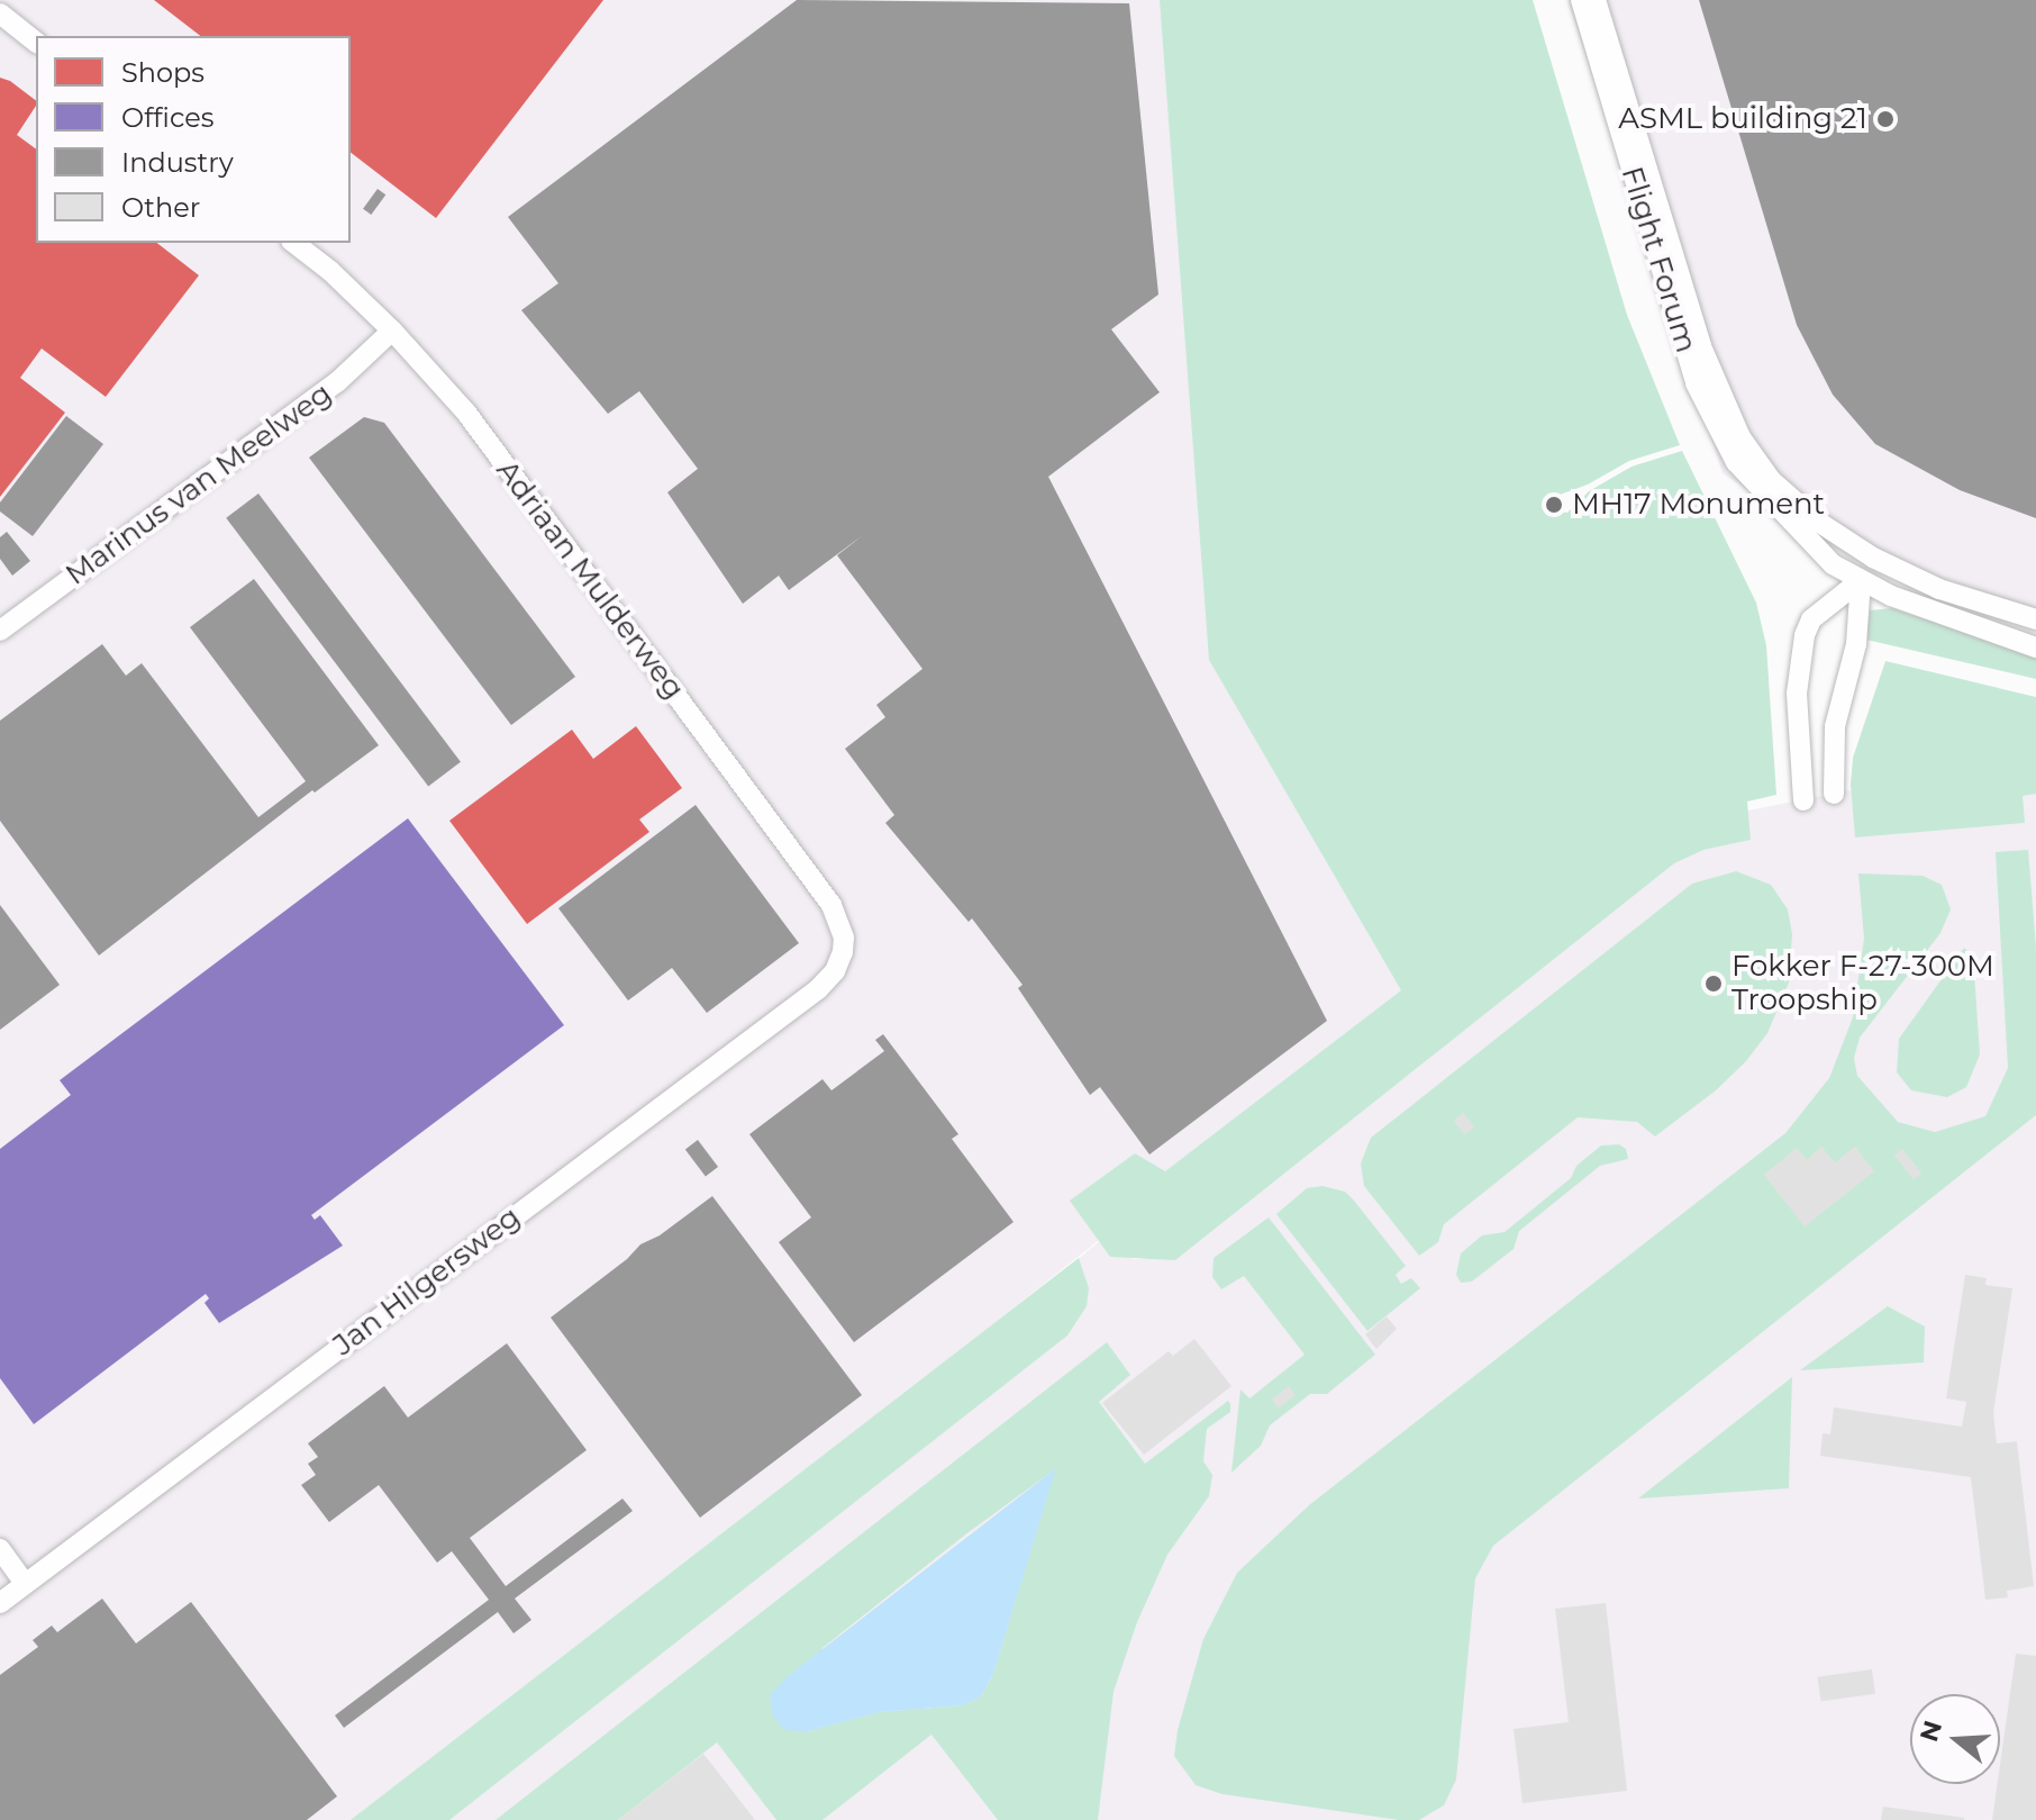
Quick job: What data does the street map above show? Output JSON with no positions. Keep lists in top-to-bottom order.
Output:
{
  "streets": {
    "street": [
      "Flight Forum",
      "Marinus van Meelweg",
      "Adriaan Mulderweg",
      "Jan Hilgersweg"
    ]
  },
  "crossings": [
    ["Marinus van Meelweg", "Adriaan Mulderweg"],
    ["Adriaan Mulderweg", "Jan Hilgersweg"]
  ],
  "places": ["ASML building 21", "MH17 Monument", "Fokker F-27-300M Troopship"],
  "legend": [
    "Shops",
    "Offices",
    "Industry",
    "Other"
  ],
  "north": "left"
}
